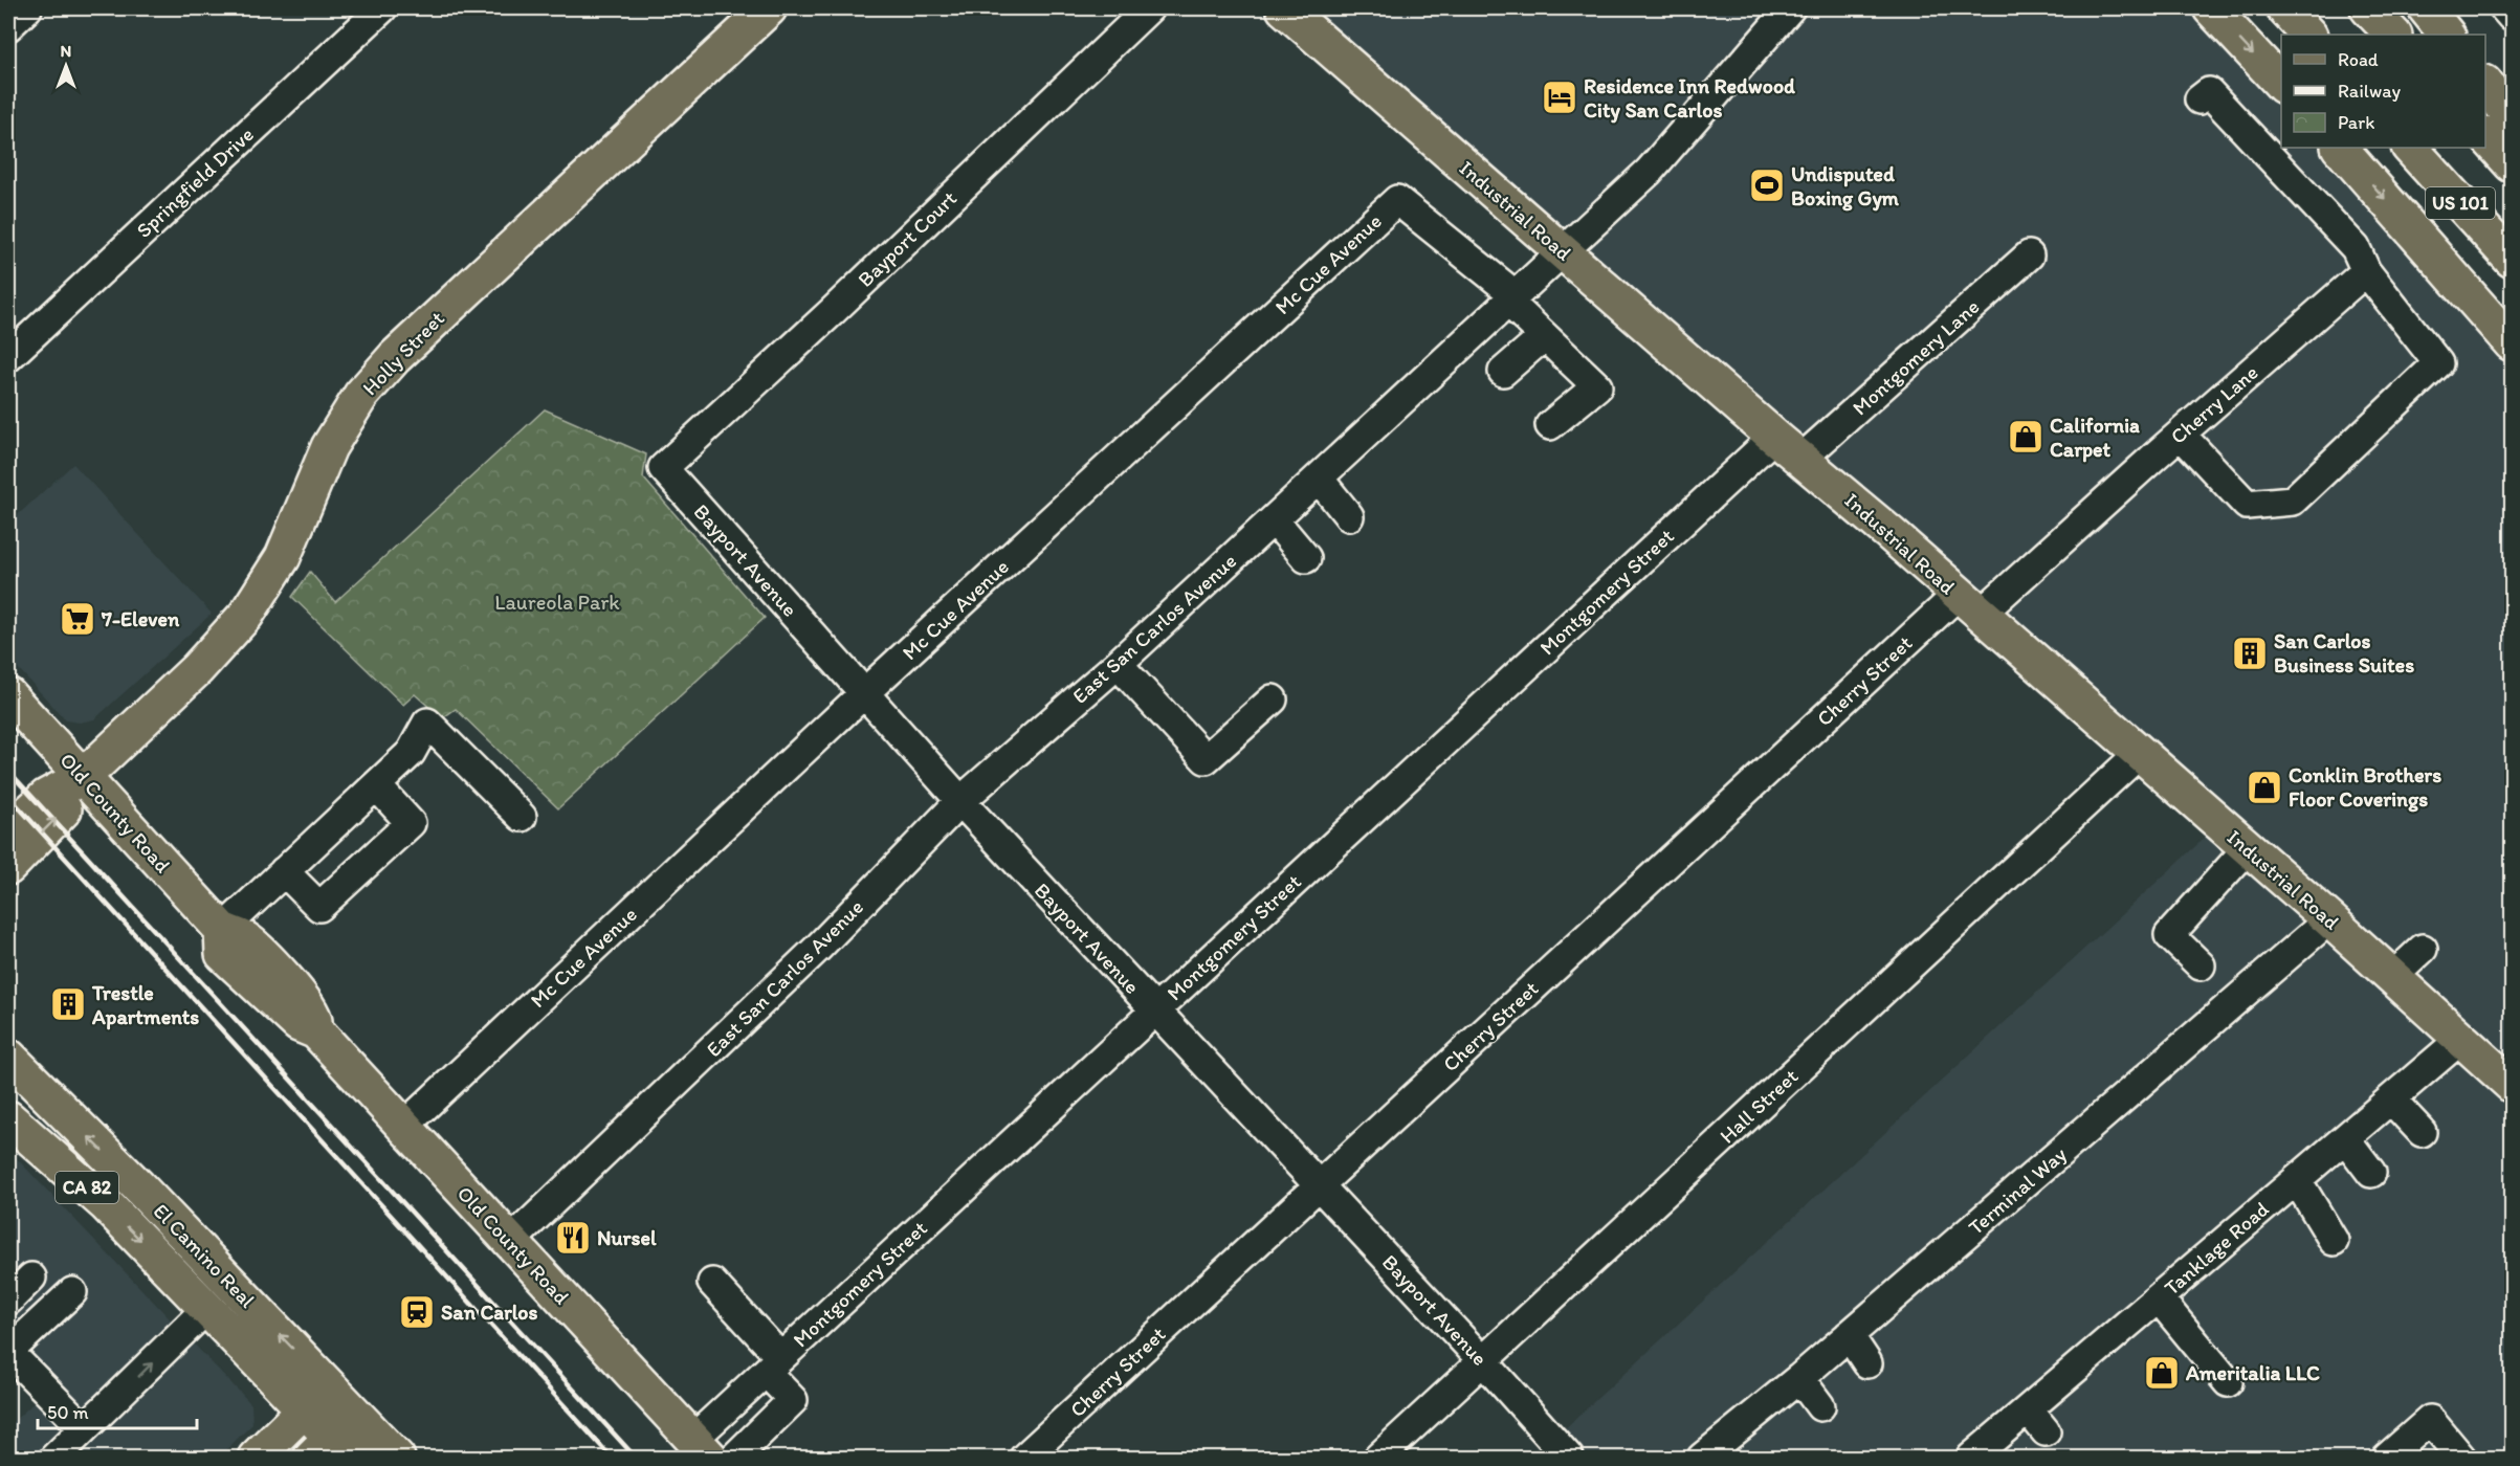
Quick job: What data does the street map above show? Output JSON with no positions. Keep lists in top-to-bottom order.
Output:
{
  "streets": {
    "main road": [
      "US 101",
      "Industrial Road",
      "Holly Street",
      "Old County Road",
      "CA 82",
      "El Camino Real"
    ],
    "street": [
      "Springfield Drive",
      "Bayport Court",
      "Mc Cue Avenue",
      "Montgomery Lane",
      "Cherry Lane",
      "Bayport Avenue",
      "Montgomery Street",
      "East San Carlos Avenue",
      "Cherry Street",
      "Hall Street",
      "Terminal Way",
      "Tanklage Road"
    ]
  },
  "crossings": [
    ["Industrial Road", "Montgomery Lane"],
    ["Industrial Road", "Cherry Lane"],
    ["Industrial Road", "Montgomery Street"],
    ["Industrial Road", "East San Carlos Avenue"],
    ["Industrial Road", "Cherry Street"],
    ["Industrial Road", "Hall Street"],
    ["Industrial Road", "Terminal Way"],
    ["Industrial Road", "Tanklage Road"],
    ["Bayport Court", "Bayport Avenue"],
    ["Mc Cue Avenue", "Bayport Avenue"],
    ["Mc Cue Avenue", "East San Carlos Avenue"],
    ["Mc Cue Avenue", "Old County Road"],
    ["Holly Street", "Old County Road"],
    ["Cherry Lane", "Cherry Street"],
    ["Bayport Avenue", "Montgomery Street"],
    ["Bayport Avenue", "East San Carlos Avenue"],
    ["Bayport Avenue", "Cherry Street"],
    ["Bayport Avenue", "Hall Street"],
    ["Montgomery Street", "Old County Road"],
    ["East San Carlos Avenue", "Old County Road"]
  ],
  "parks": ["Laureola Park"],
  "places": {
    "hotel": ["Residence Inn Redwood City San Carlos"],
    "sports": ["Undisputed Boxing Gym"],
    "shop": ["California Carpet", "Conklin Brothers Floor Coverings", "Ameritalia LLC"],
    "supermarket": ["7-Eleven"],
    "building": ["San Carlos Business Suites", "Trestle Apartments"],
    "restaurant": ["Nursel"],
    "station": ["San Carlos"]
  },
  "legend": ["Road", "Railway", "Park"],
  "scale_bar": "50 m",
  "north": "top"
}
